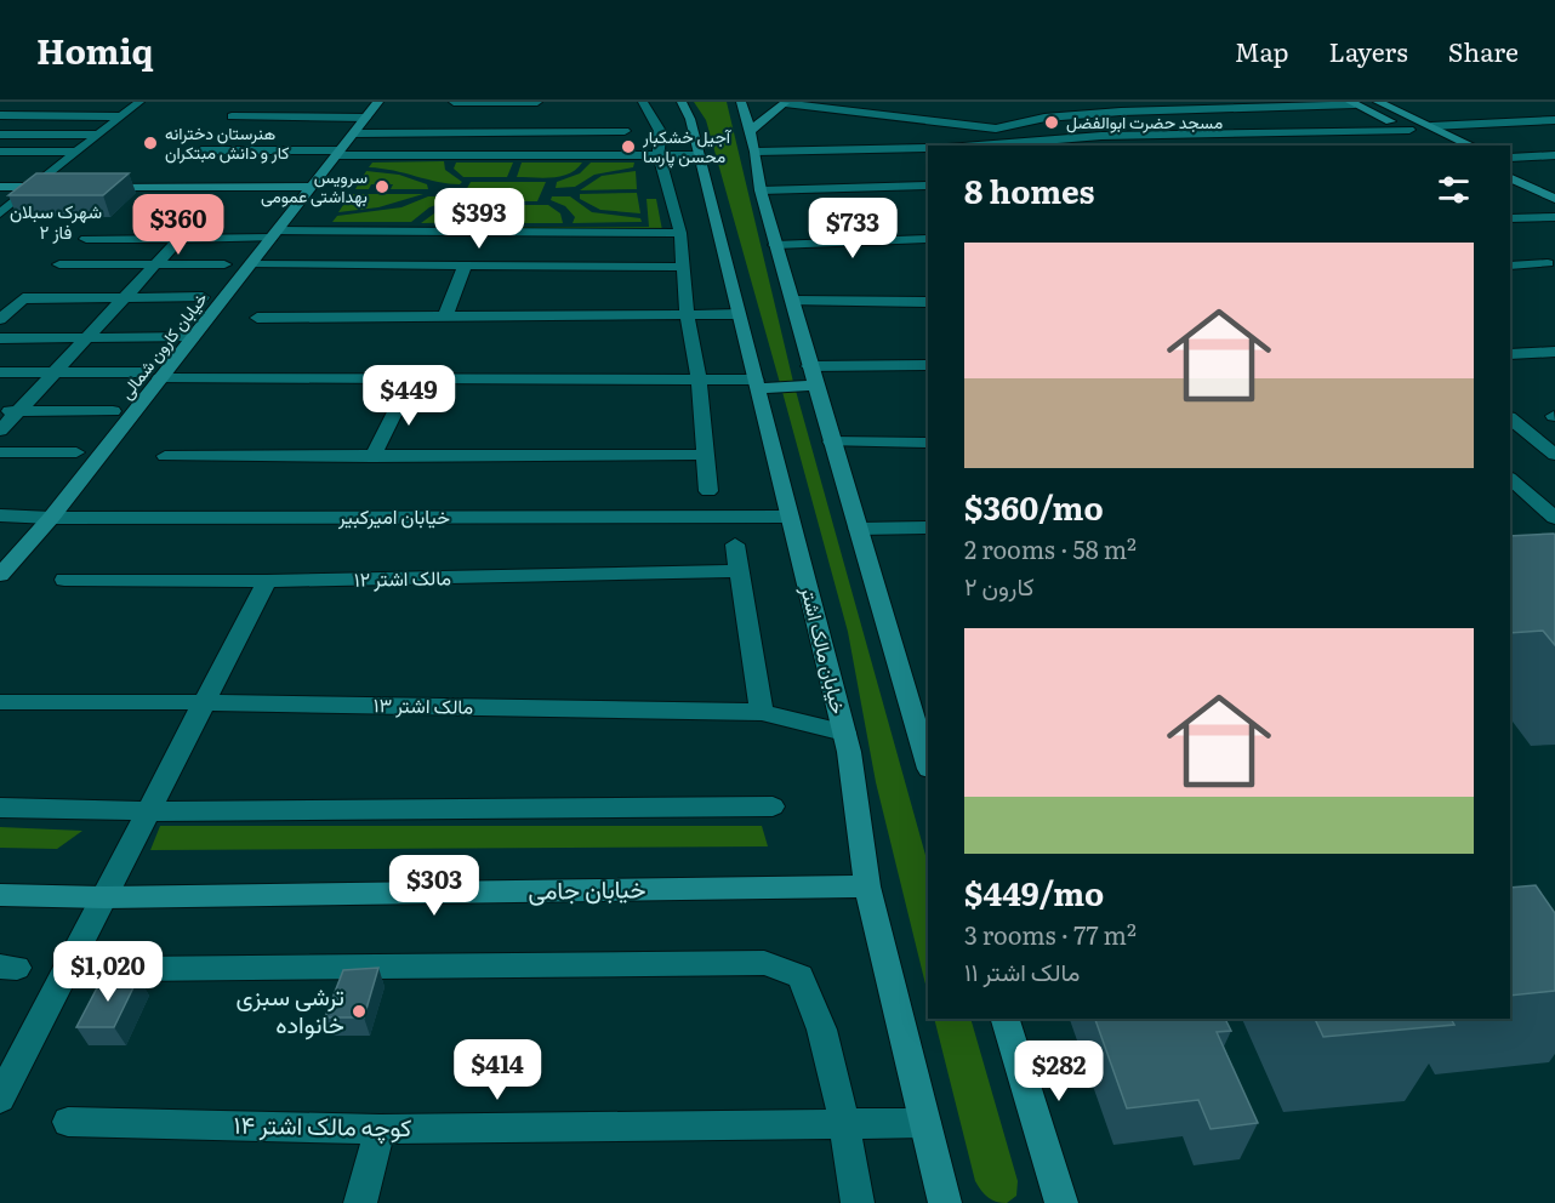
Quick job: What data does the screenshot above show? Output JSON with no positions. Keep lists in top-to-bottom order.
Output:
{
  "streets": {
    "main road": ["خیابان کارون شمالی", "خیابان مالک اشتر", "خیابان جامی"],
    "street": [
      "خیابان امیرکبیر",
      "مالک اشتر ۱۲",
      "مالک اشتر ۱۳",
      "کوچه مالک اشتر ۱۴"
    ]
  },
  "crossings": [
    ["خیابان کارون شمالی", "خیابان امیرکبیر"],
    ["خیابان امیرکبیر", "خیابان مالک اشتر"],
    ["خیابان مالک اشتر", "مالک اشتر ۱۳"],
    ["خیابان مالک اشتر", "خیابان جامی"],
    ["خیابان مالک اشتر", "کوچه مالک اشتر ۱۴"]
  ],
  "districts": ["شهرک سبلان فاز ۲"],
  "places": [
    "مسجد حضرت ابوالفضل",
    "هنرستان دخترانه کار و دانش مبتکران",
    "آجیل خشکبار محسن پارسا",
    "سرویس بهداشتی عمومی",
    "ترشی سبزی خانواده"
  ],
  "page": {
    "header": "Homiq",
    "nav": ["Map", "Layers", "Share"],
    "heading": "8 homes",
    "price": [
      "$393",
      "$360",
      "$733",
      "$449",
      "$303",
      "$1,020",
      "$414",
      "$282"
    ],
    "list": [
      {
        "name": "$360/mo",
        "note": "2 rooms · 58 m² · کارون ۲"
      },
      {
        "name": "$449/mo",
        "note": "3 rooms · 77 m² · مالک اشتر ۱۱"
      }
    ]
  }
}
